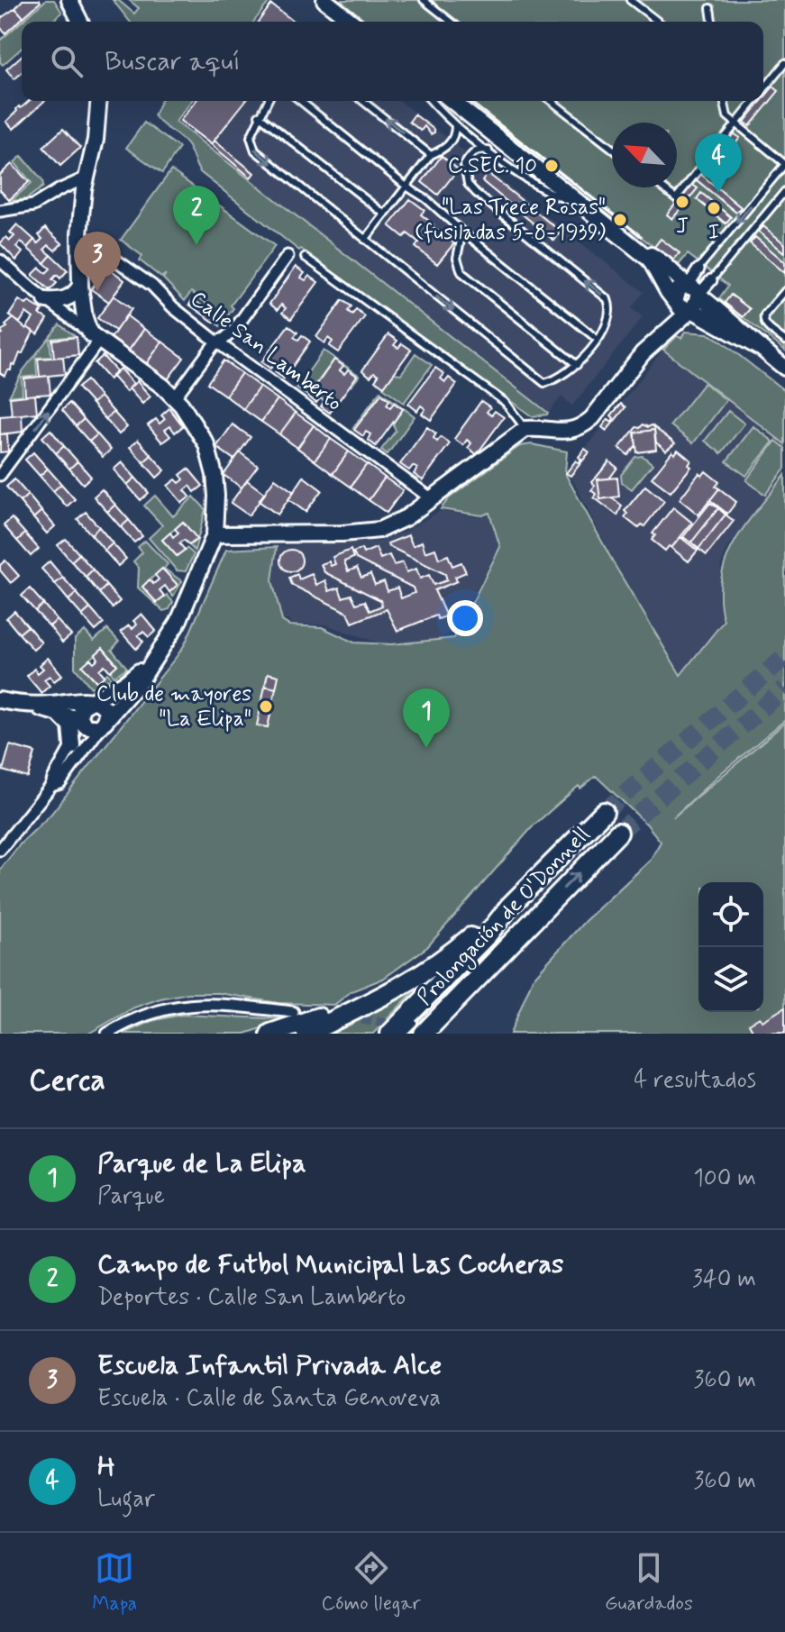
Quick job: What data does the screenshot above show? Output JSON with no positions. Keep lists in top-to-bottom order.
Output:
{
  "streets": {
    "highway": ["Prolongación de O'Donnell"],
    "street": ["Calle San Lamberto"]
  },
  "places": [
    "C.SEC. 10",
    "J",
    "I",
    "\"Las Trece Rosas\" (fusiladas 5-8-1939)",
    "Club de mayores \"La Elipa\""
  ],
  "north": "top left",
  "page": {
    "search": "Buscar aquí",
    "pins": [
      "4",
      "2",
      "3",
      "1"
    ],
    "heading": ["Cerca", "4 resultados"],
    "list": [
      {
        "mark": "1",
        "name": "Parque de La Elipa",
        "note": "Parque",
        "value": "100 m"
      },
      {
        "mark": "2",
        "name": "Campo de Futbol Municipal Las Cocheras",
        "note": "Deportes · Calle San Lamberto",
        "value": "340 m"
      },
      {
        "mark": "3",
        "name": "Escuela Infantil Privada Alce",
        "note": "Escuela · Calle de Santa Genoveva",
        "value": "360 m"
      },
      {
        "mark": "4",
        "name": "H",
        "note": "Lugar",
        "value": "360 m"
      }
    ],
    "nav": ["Mapa", "Cómo llegar", "Guardados"]
  }
}
